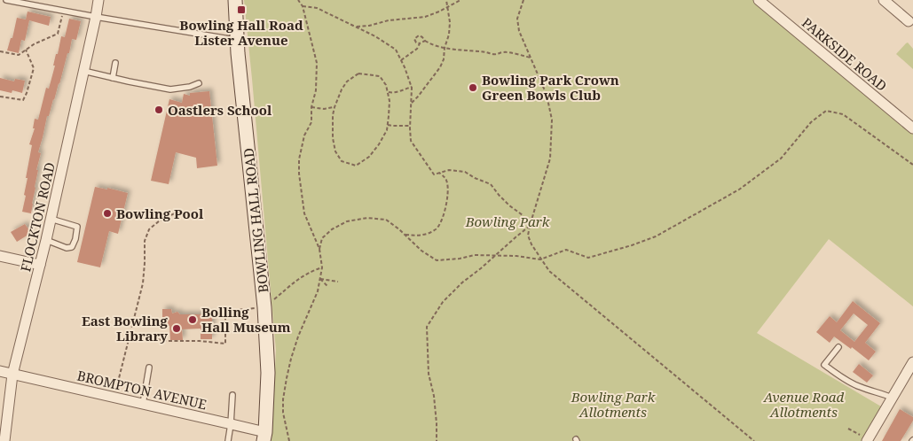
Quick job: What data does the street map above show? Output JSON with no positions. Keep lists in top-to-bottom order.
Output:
{
  "streets": {
    "street": [
      "PARKSIDE ROAD",
      "FLOCKTON ROAD",
      "BOWLING HALL ROAD",
      "BROMPTON AVENUE"
    ]
  },
  "crossings": [
    ["FLOCKTON ROAD", "BROMPTON AVENUE"],
    ["BOWLING HALL ROAD", "BROMPTON AVENUE"]
  ],
  "parks": ["Bowling Park", "Bowling Park Allotments", "Avenue Road Allotments"],
  "places": {
    "transit": ["Bowling Hall Road Lister Avenue"],
    "other": [
      "Bowling Park Crown Green Bowls Club",
      "Oastlers School",
      "Bowling Pool",
      "Bolling Hall Museum",
      "East Bowling Library"
    ]
  }
}
